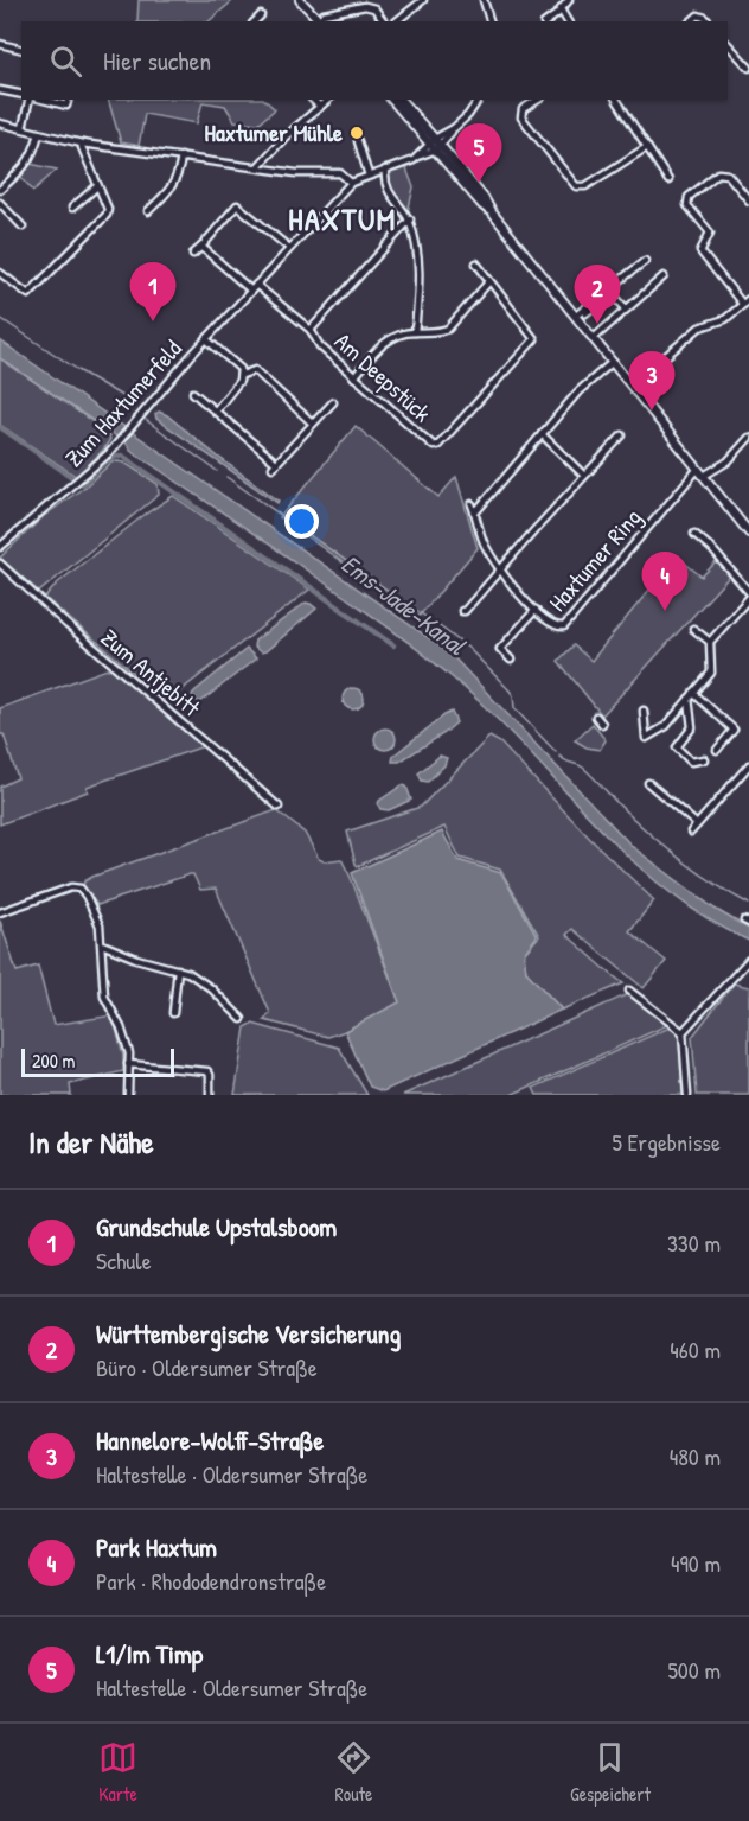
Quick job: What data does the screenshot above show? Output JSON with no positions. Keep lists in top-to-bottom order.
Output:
{
  "streets": {
    "street": [
      "Am Deepstück",
      "Zum Haxtumerfeld",
      "Haxtumer Ring",
      "Zum Antjebitt"
    ]
  },
  "crossings": [
    ["Am Deepstück", "Zum Haxtumerfeld"]
  ],
  "districts": ["HAXTUM"],
  "water": ["Ems-Jade-Kanal"],
  "places": ["Haxtumer Mühle"],
  "scale_bar": "200 m",
  "page": {
    "search": "Hier suchen",
    "pins": [
      "5",
      "1",
      "2",
      "3",
      "4"
    ],
    "scale": "200 m",
    "heading": ["In der Nähe", "5 Ergebnisse"],
    "list": [
      {
        "mark": "1",
        "name": "Grundschule Upstalsboom",
        "note": "Schule",
        "value": "330 m"
      },
      {
        "mark": "2",
        "name": "Württembergische Versicherung",
        "note": "Büro · Oldersumer Straße",
        "value": "460 m"
      },
      {
        "mark": "3",
        "name": "Hannelore-Wolff-Straße",
        "note": "Haltestelle · Oldersumer Straße",
        "value": "480 m"
      },
      {
        "mark": "4",
        "name": "Park Haxtum",
        "note": "Park · Rhododendronstraße",
        "value": "490 m"
      },
      {
        "mark": "5",
        "name": "L1/Im Timp",
        "note": "Haltestelle · Oldersumer Straße",
        "value": "500 m"
      }
    ],
    "nav": ["Karte", "Route", "Gespeichert"]
  }
}
